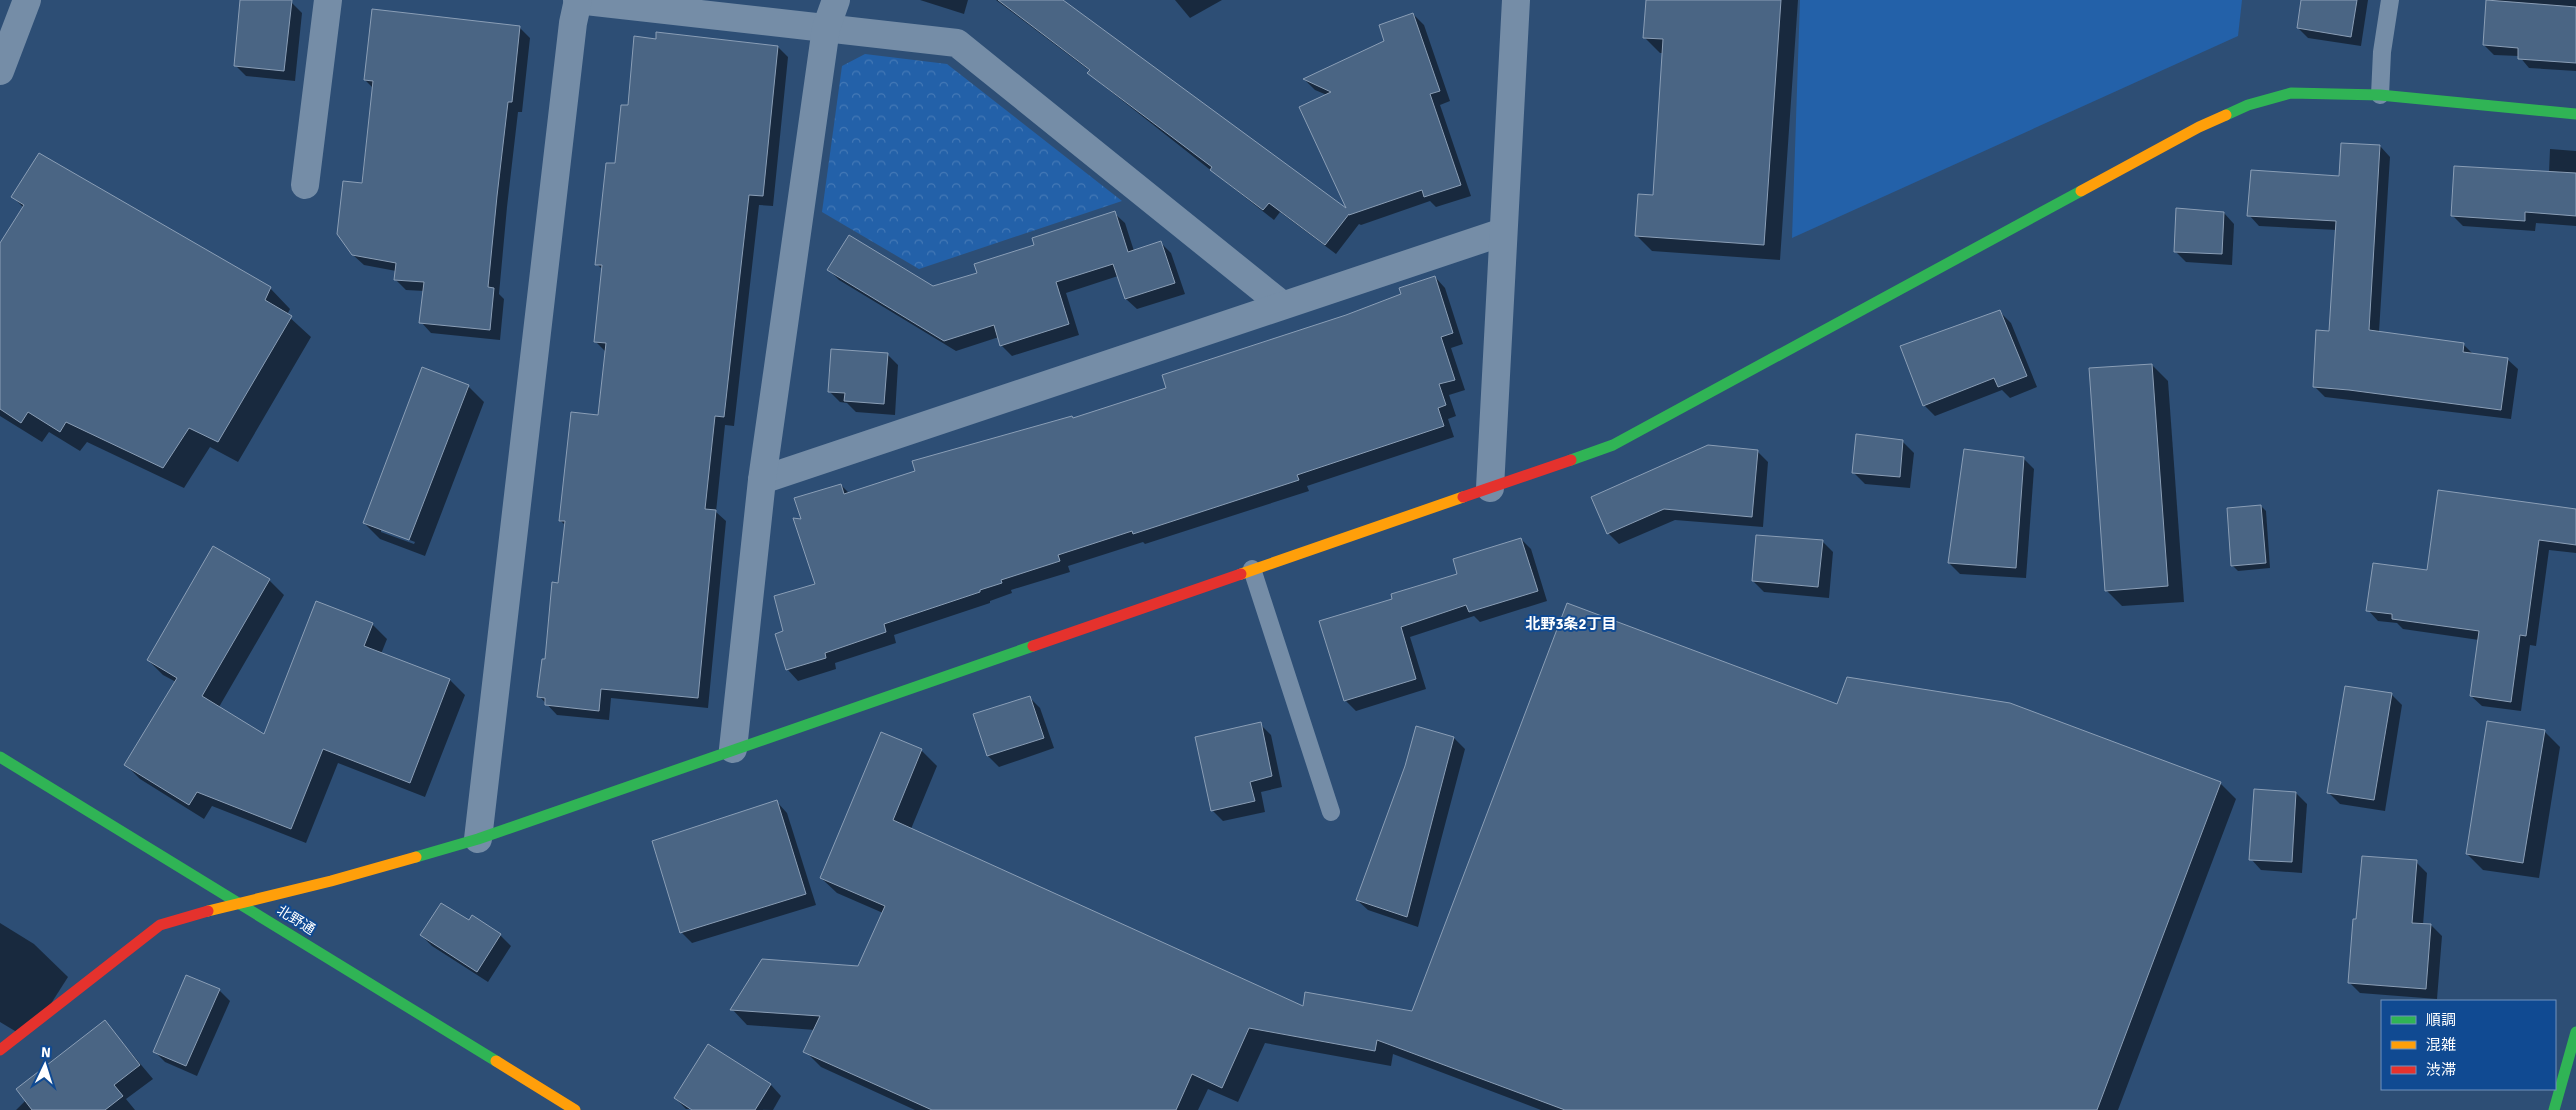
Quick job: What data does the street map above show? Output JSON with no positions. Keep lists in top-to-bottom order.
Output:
{
  "streets": {
    "street": ["北野通"]
  },
  "districts": ["北野3条2丁目"],
  "legend": ["順調", "混雑", "渋滞"],
  "north": "top"
}
